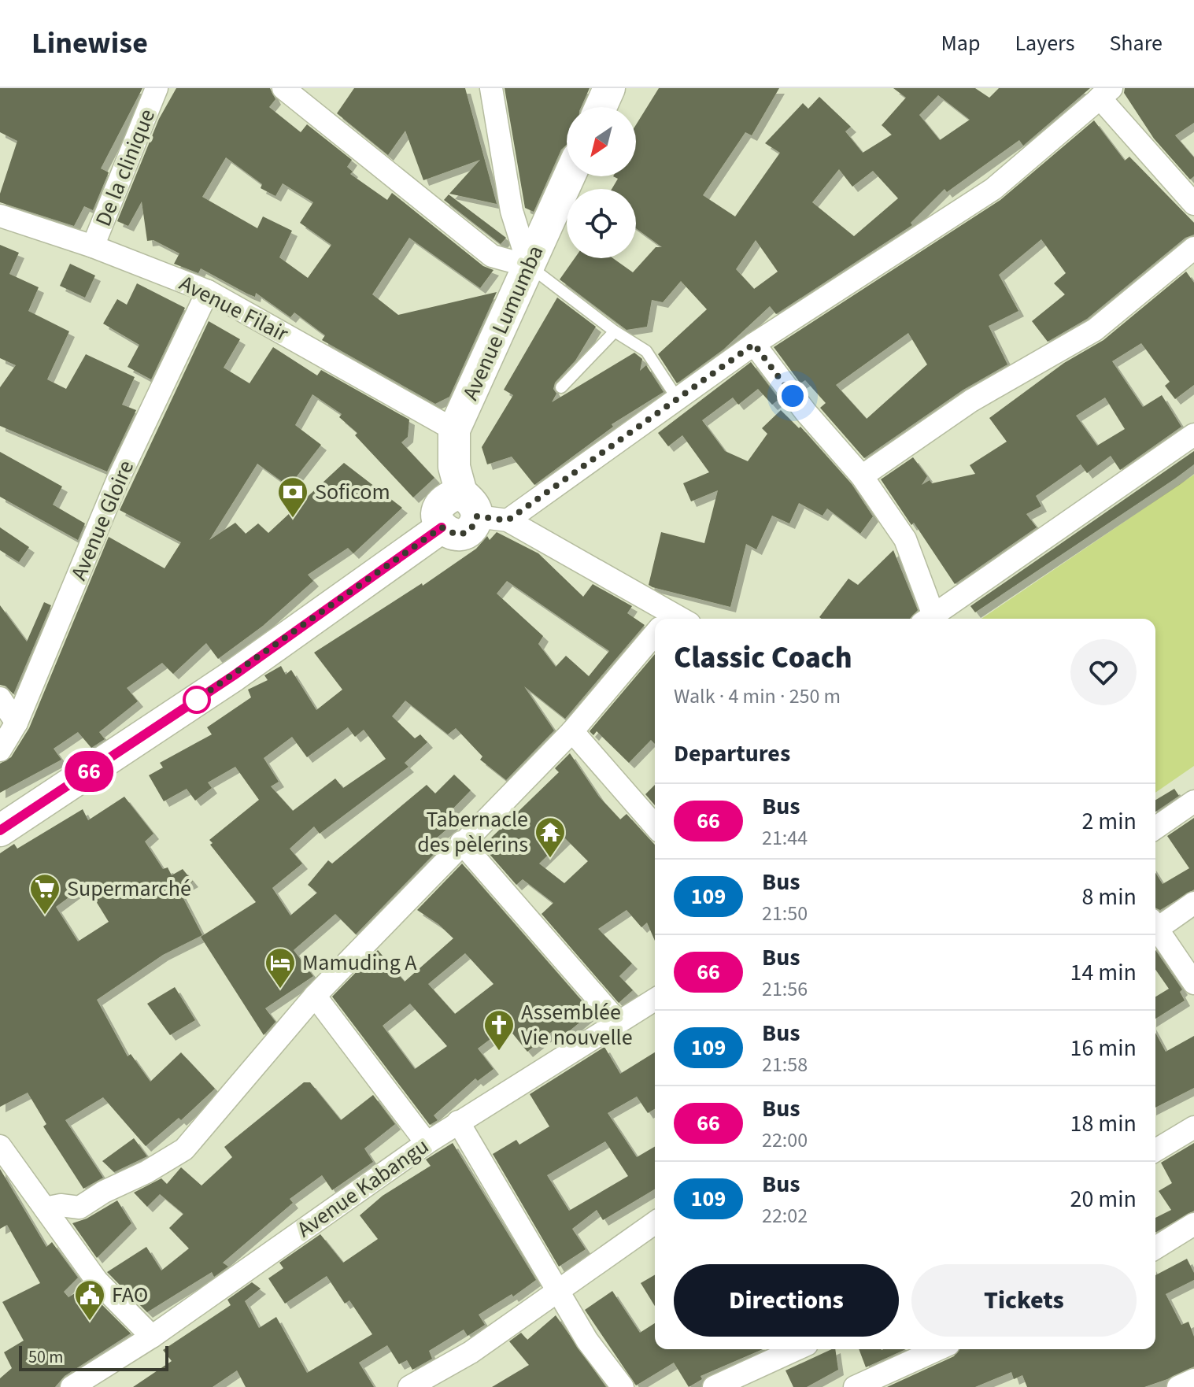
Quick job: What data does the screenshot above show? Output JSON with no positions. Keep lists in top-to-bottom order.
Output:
{
  "streets": {
    "main road": ["Avenue Lumumba"],
    "street": [
      "De la clinique",
      "Avenue Filair",
      "Avenue Gloire",
      "Avenue Kabangu"
    ]
  },
  "crossings": [
    ["De la clinique", "Avenue Filair"],
    ["Avenue Filair", "Avenue Lumumba"],
    ["Avenue Filair", "Avenue Gloire"]
  ],
  "places": {
    "bank": ["Soficom"],
    "temple": ["Tabernacle des pèlerins"],
    "supermarket": ["Supermarché"],
    "hotel": ["Mamuding A"],
    "church": ["Assemblée Vie nouvelle"],
    "public building": ["FAO"]
  },
  "lines": ["bus line 66"],
  "scale_bar": "50 m",
  "north": "bottom left",
  "page": {
    "header": "Linewise",
    "nav": ["Map", "Layers", "Share"],
    "on_map": "66",
    "heading": [
      ["Classic Coach", "Walk · 4 min · 250 m"],
      "Departures"
    ],
    "list": [
      {
        "mark": "66",
        "name": "Bus",
        "note": "21:44",
        "value": "2 min"
      },
      {
        "mark": "109",
        "name": "Bus",
        "note": "21:50",
        "value": "8 min"
      },
      {
        "mark": "66",
        "name": "Bus",
        "note": "21:56",
        "value": "14 min"
      },
      {
        "mark": "109",
        "name": "Bus",
        "note": "21:58",
        "value": "16 min"
      },
      {
        "mark": "66",
        "name": "Bus",
        "note": "22:00",
        "value": "18 min"
      },
      {
        "mark": "109",
        "name": "Bus",
        "note": "22:02",
        "value": "20 min"
      }
    ],
    "buttons": ["Directions", "Tickets"],
    "scale": "50 m"
  }
}
